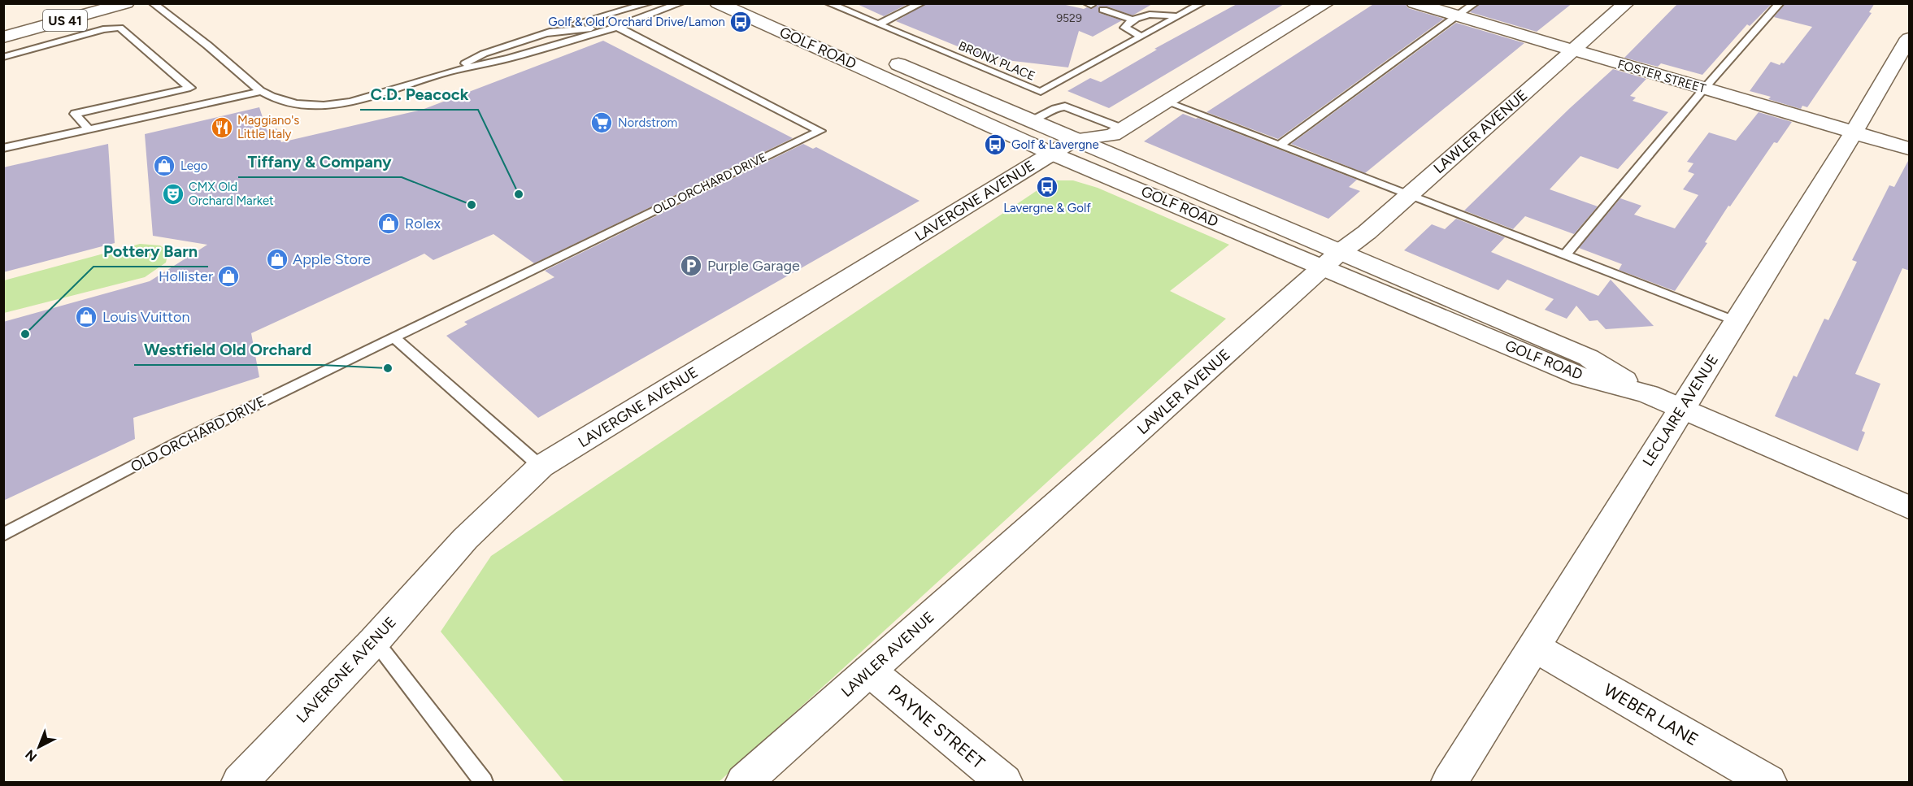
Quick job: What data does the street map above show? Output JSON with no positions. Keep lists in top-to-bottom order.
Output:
{
  "streets": {
    "street": [
      "US 41",
      "GOLF ROAD",
      "FOSTER STREET",
      "LAWLER AVENUE",
      "LAVERGNE AVENUE",
      "LECLAIRE AVENUE",
      "WEBER LANE",
      "PAYNE STREET"
    ],
    "lane": ["BRONX PLACE", "OLD ORCHARD DRIVE"]
  },
  "crossings": [
    ["GOLF ROAD", "LAWLER AVENUE"],
    ["GOLF ROAD", "LAVERGNE AVENUE"],
    ["GOLF ROAD", "LECLAIRE AVENUE"],
    ["FOSTER STREET", "LAWLER AVENUE"],
    ["FOSTER STREET", "LECLAIRE AVENUE"],
    ["LAWLER AVENUE", "PAYNE STREET"],
    ["LECLAIRE AVENUE", "WEBER LANE"]
  ],
  "places": {
    "bus stop": ["Golf & Old Orchard Drive/Lamon", "Golf & Lavergne", "Lavergne & Golf"],
    "supermarket": ["Nordstrom"],
    "restaurant": ["Maggiano's Little Italy"],
    "shop": [
      "Lego",
      "Rolex",
      "Apple Store",
      "Hollister",
      "Louis Vuitton"
    ],
    "theatre": ["CMX Old Orchard Market"],
    "other": [
      "C.D. Peacock",
      "Tiffany & Company",
      "Pottery Barn",
      "Westfield Old Orchard"
    ],
    "parking": ["Purple Garage"]
  },
  "house_numbers": ["9529"],
  "north": "bottom left"
}
